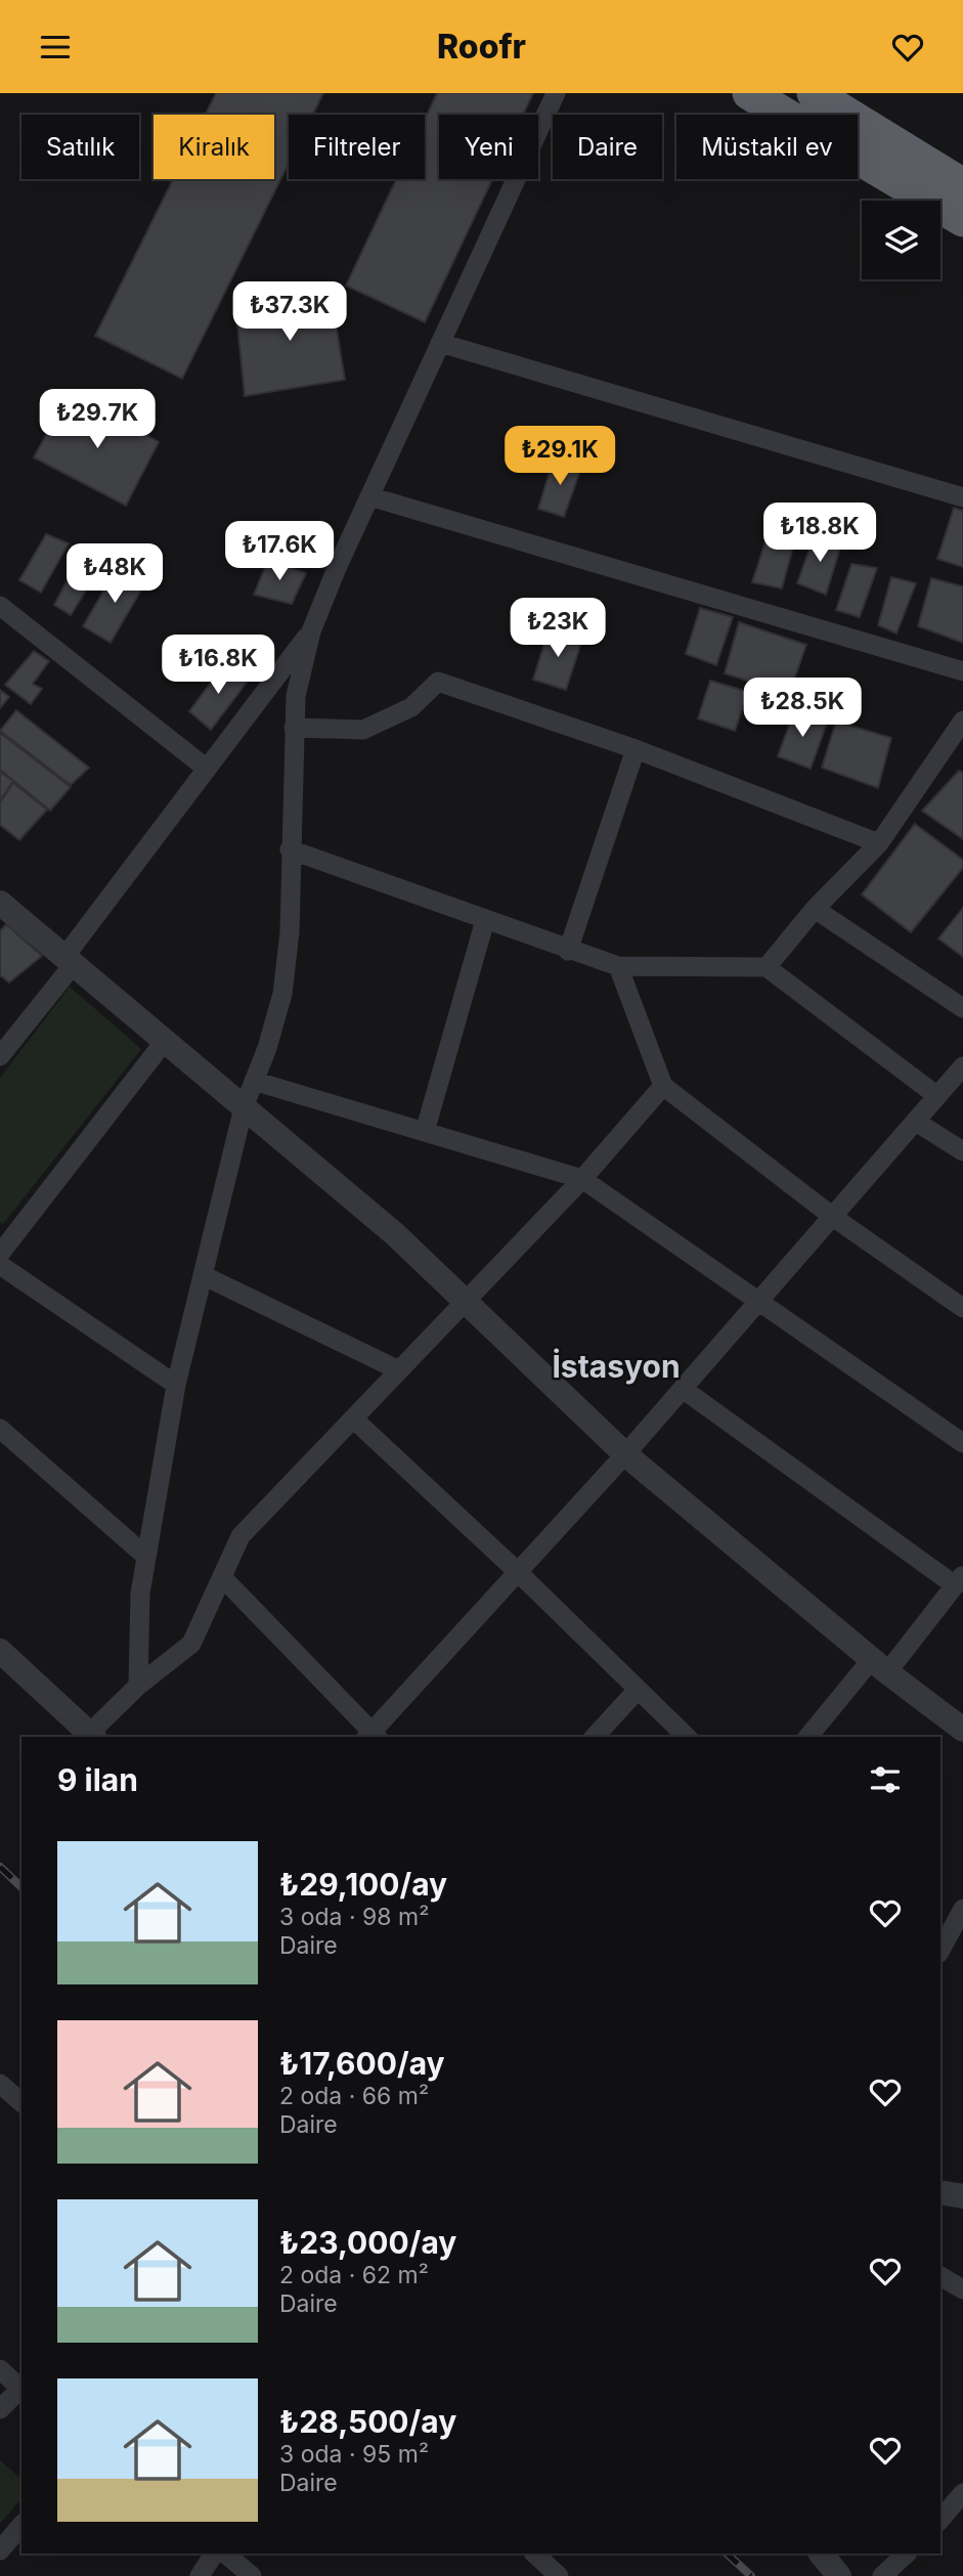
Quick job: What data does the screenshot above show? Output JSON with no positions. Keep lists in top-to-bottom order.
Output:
{
  "districts": ["İstasyon"],
  "page": {
    "header": "Roofr",
    "chip": [
      "Satılık",
      "Kiralık",
      "Filtreler",
      "Yeni",
      "Daire",
      "Müstakil ev"
    ],
    "price": [
      "₺37.3K",
      "₺29.7K",
      "₺29.1K",
      "₺18.8K",
      "₺17.6K",
      "₺48K",
      "₺23K",
      "₺16.8K",
      "₺28.5K"
    ],
    "heading": "9 ilan",
    "list": [
      {
        "name": "₺29,100/ay",
        "note": "3 oda · 98 m² · Daire"
      },
      {
        "name": "₺17,600/ay",
        "note": "2 oda · 66 m² · Daire"
      },
      {
        "name": "₺23,000/ay",
        "note": "2 oda · 62 m² · Daire"
      },
      {
        "name": "₺28,500/ay",
        "note": "3 oda · 95 m² · Daire"
      }
    ]
  }
}
